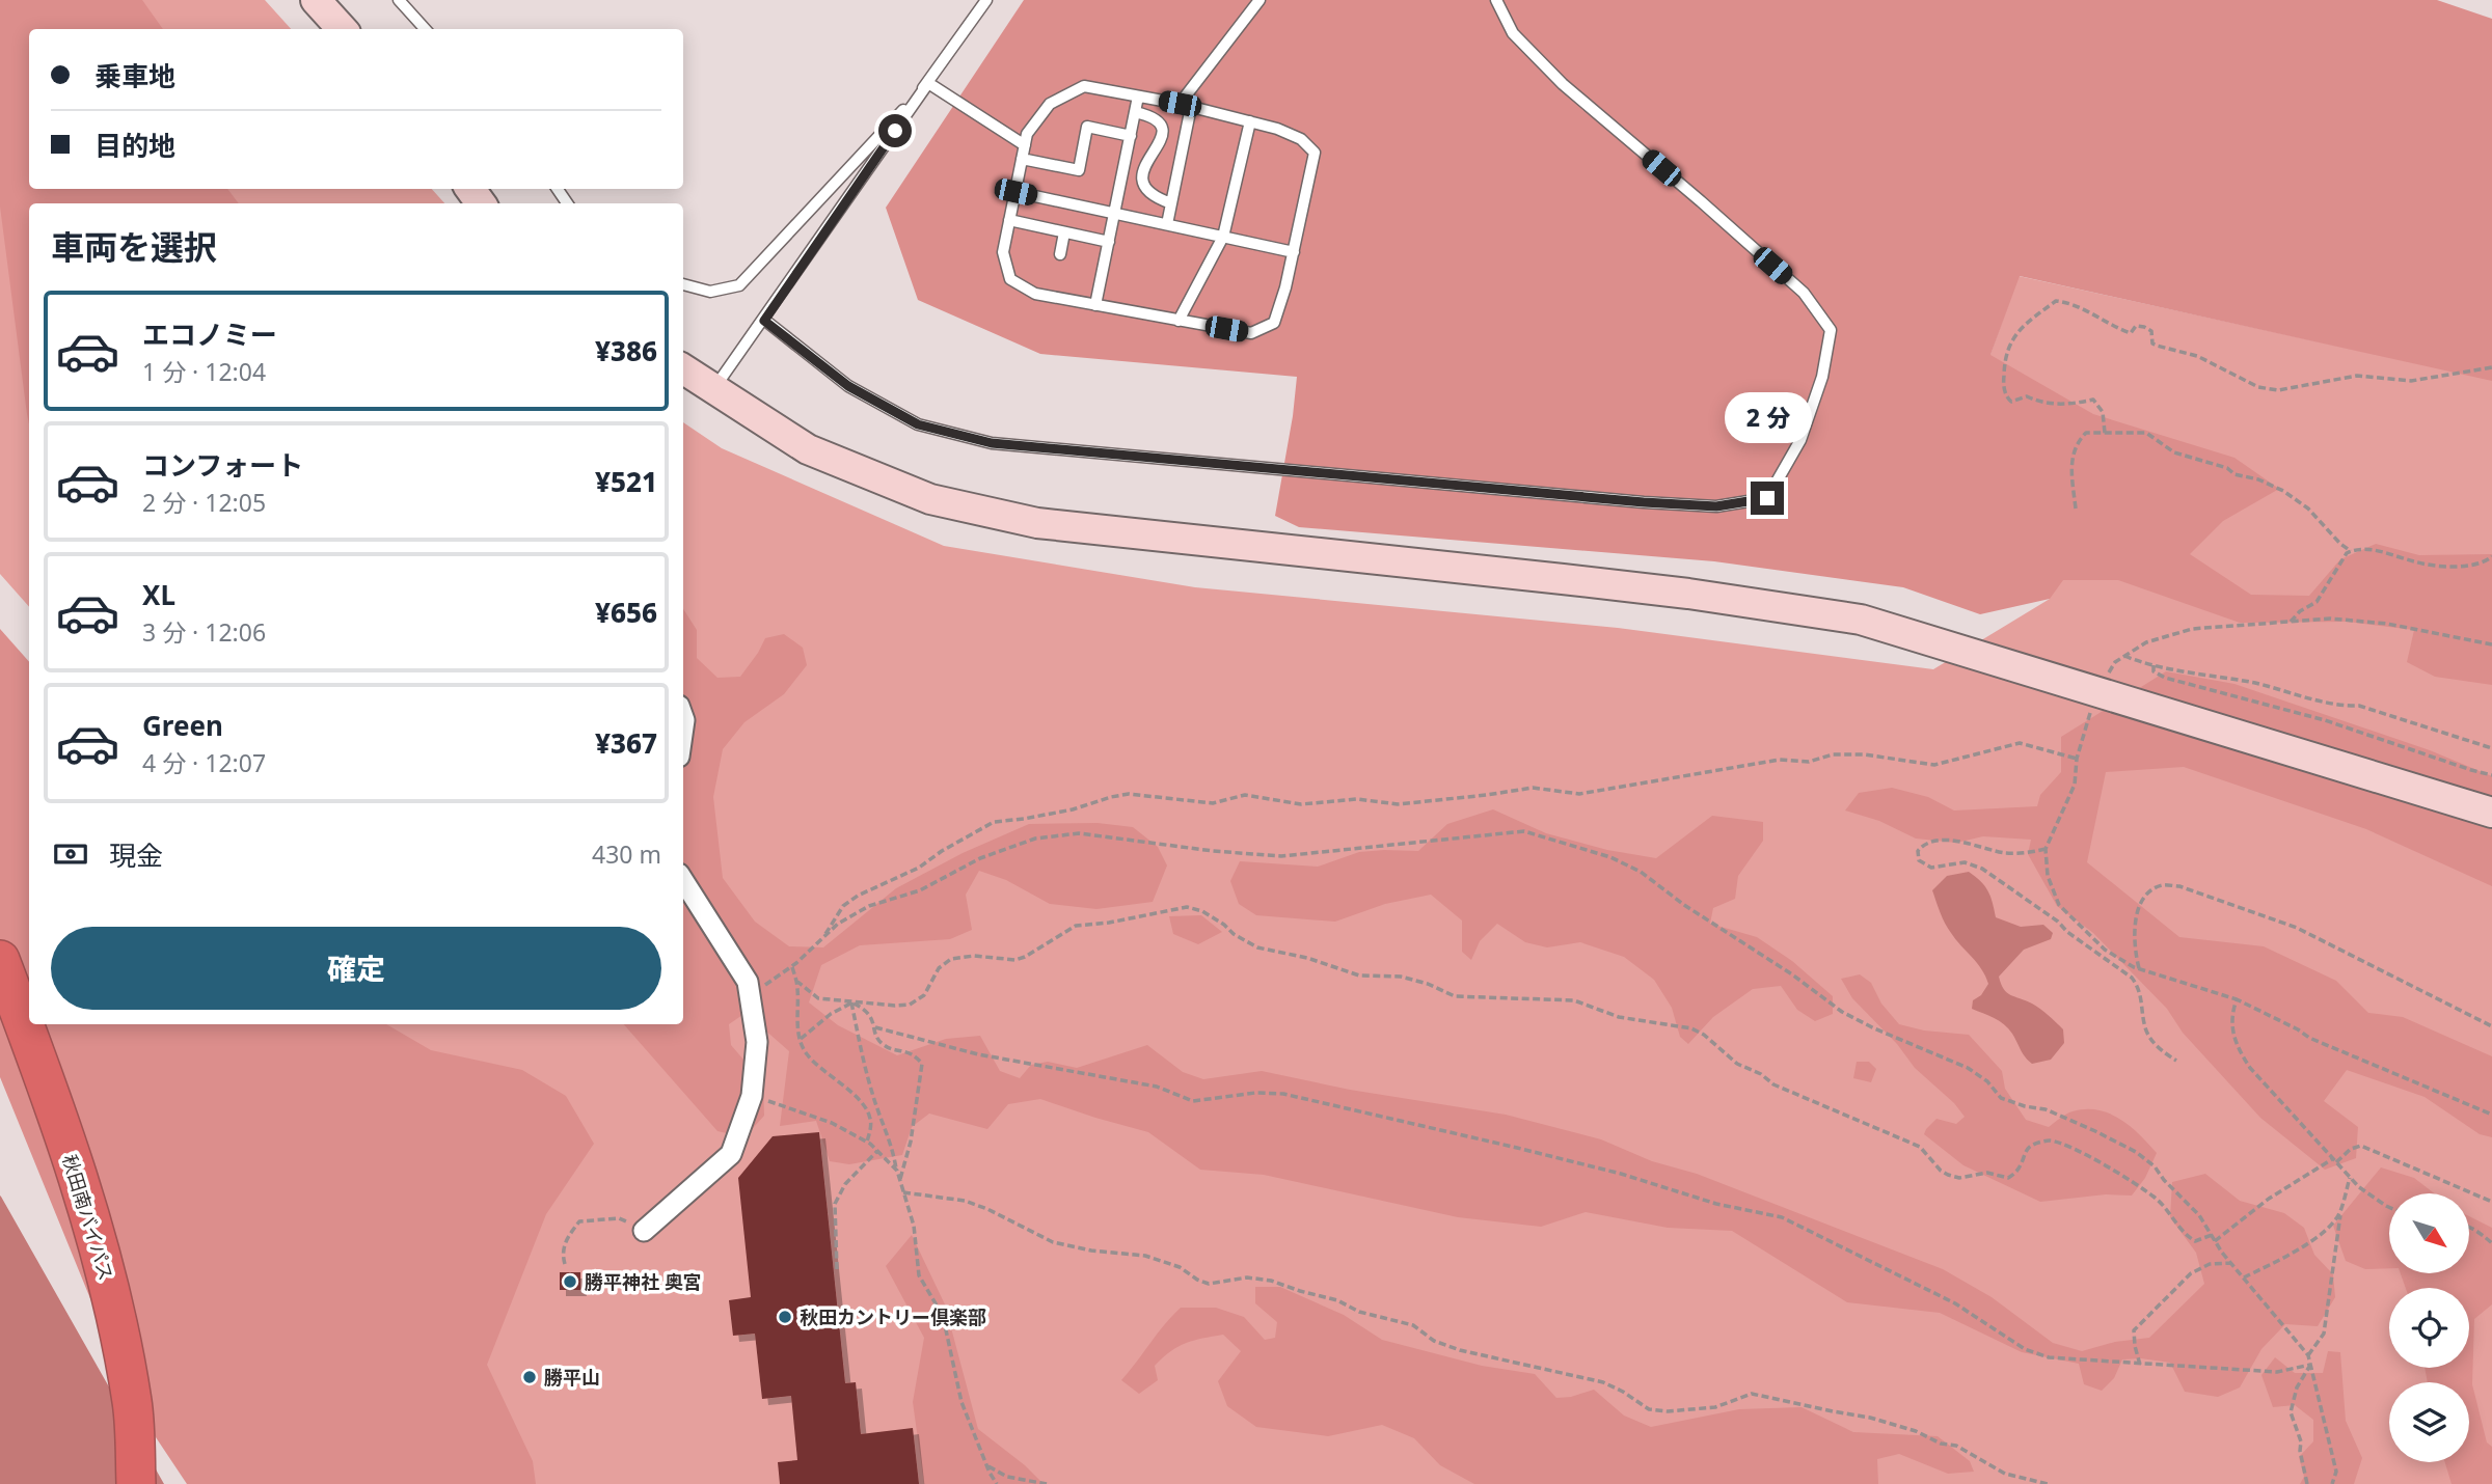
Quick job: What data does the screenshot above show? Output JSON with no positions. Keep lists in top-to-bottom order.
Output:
{
  "streets": {
    "highway": ["秋田南バイパス"]
  },
  "places": ["勝平神社 奥宮", "秋田カントリー倶楽部", "勝平山"],
  "north": "bottom right",
  "page": {
    "banner": ["乗車地", "目的地"],
    "heading": "車両を選択",
    "list": [
      {
        "name": "エコノミー",
        "note": "1 分 · 12:04",
        "value": "¥386"
      },
      {
        "name": "コンフォート",
        "note": "2 分 · 12:05",
        "value": "¥521"
      },
      {
        "name": "XL",
        "note": "3 分 · 12:06",
        "value": "¥656"
      },
      {
        "name": "Green",
        "note": "4 分 · 12:07",
        "value": "¥367"
      }
    ],
    "bubble": "2 分",
    "pay": ["現金", "430 m"],
    "buttons": "確定"
  }
}
